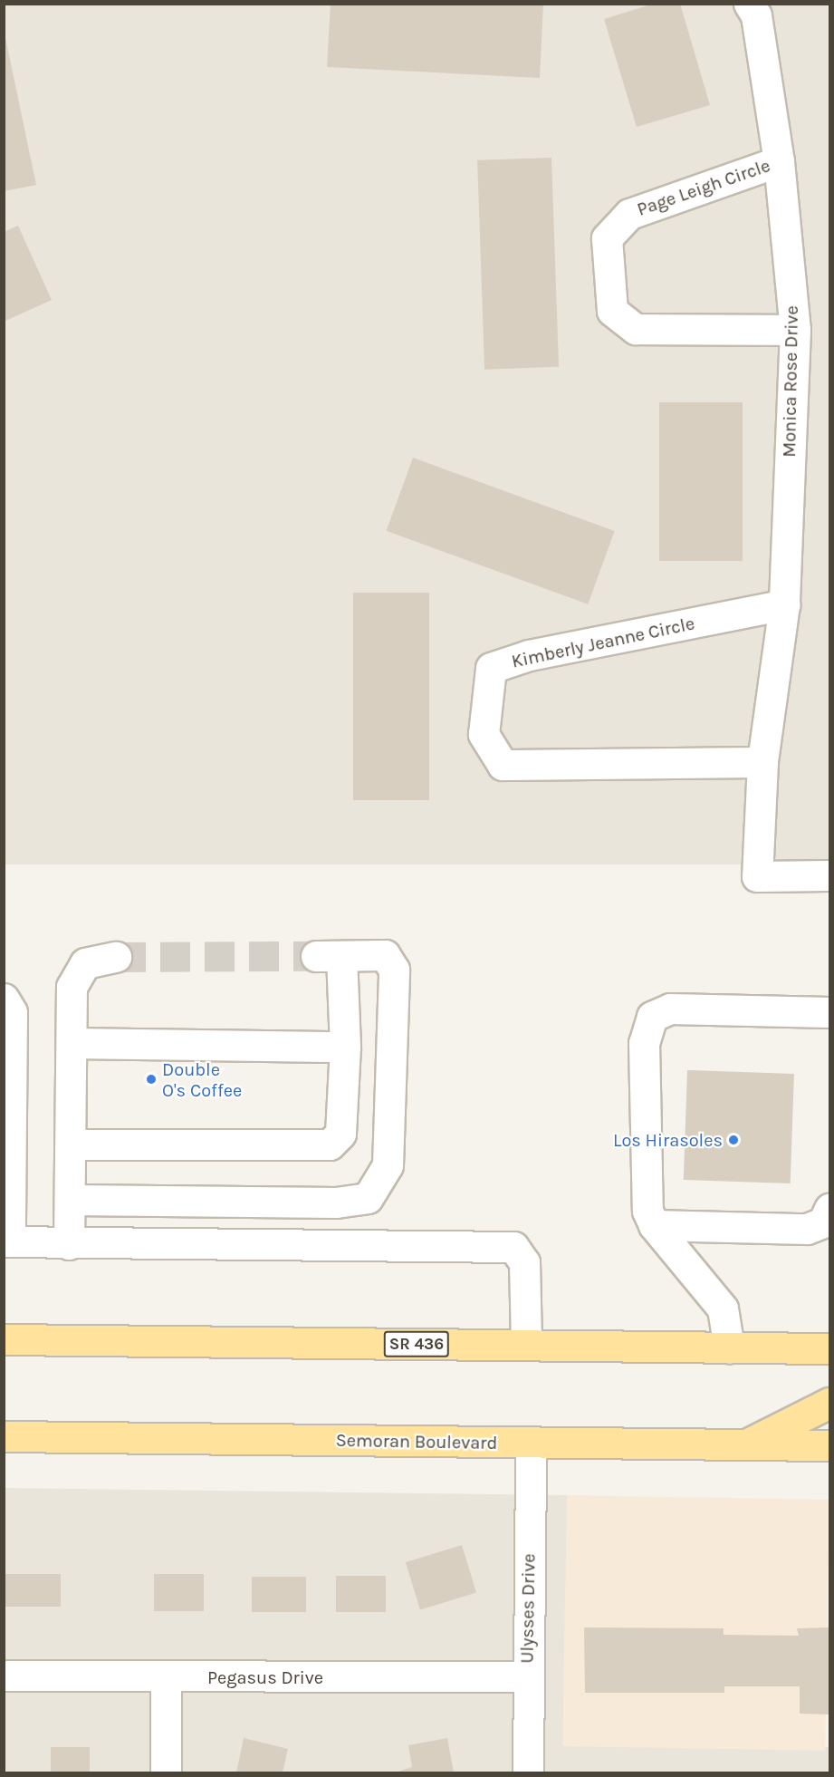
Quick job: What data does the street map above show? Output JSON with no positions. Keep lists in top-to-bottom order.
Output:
{
  "streets": {
    "main road": ["SR 436", "Semoran Boulevard"],
    "street": [
      "Page Leigh Circle",
      "Monica Rose Drive",
      "Kimberly Jeanne Circle",
      "Ulysses Drive",
      "Pegasus Drive"
    ]
  },
  "crossings": [
    ["Page Leigh Circle", "Monica Rose Drive"],
    ["Monica Rose Drive", "Kimberly Jeanne Circle"],
    ["Semoran Boulevard", "Ulysses Drive"],
    ["Ulysses Drive", "Pegasus Drive"]
  ],
  "places": ["Double O's Coffee", "Los Hirasoles"]
}
